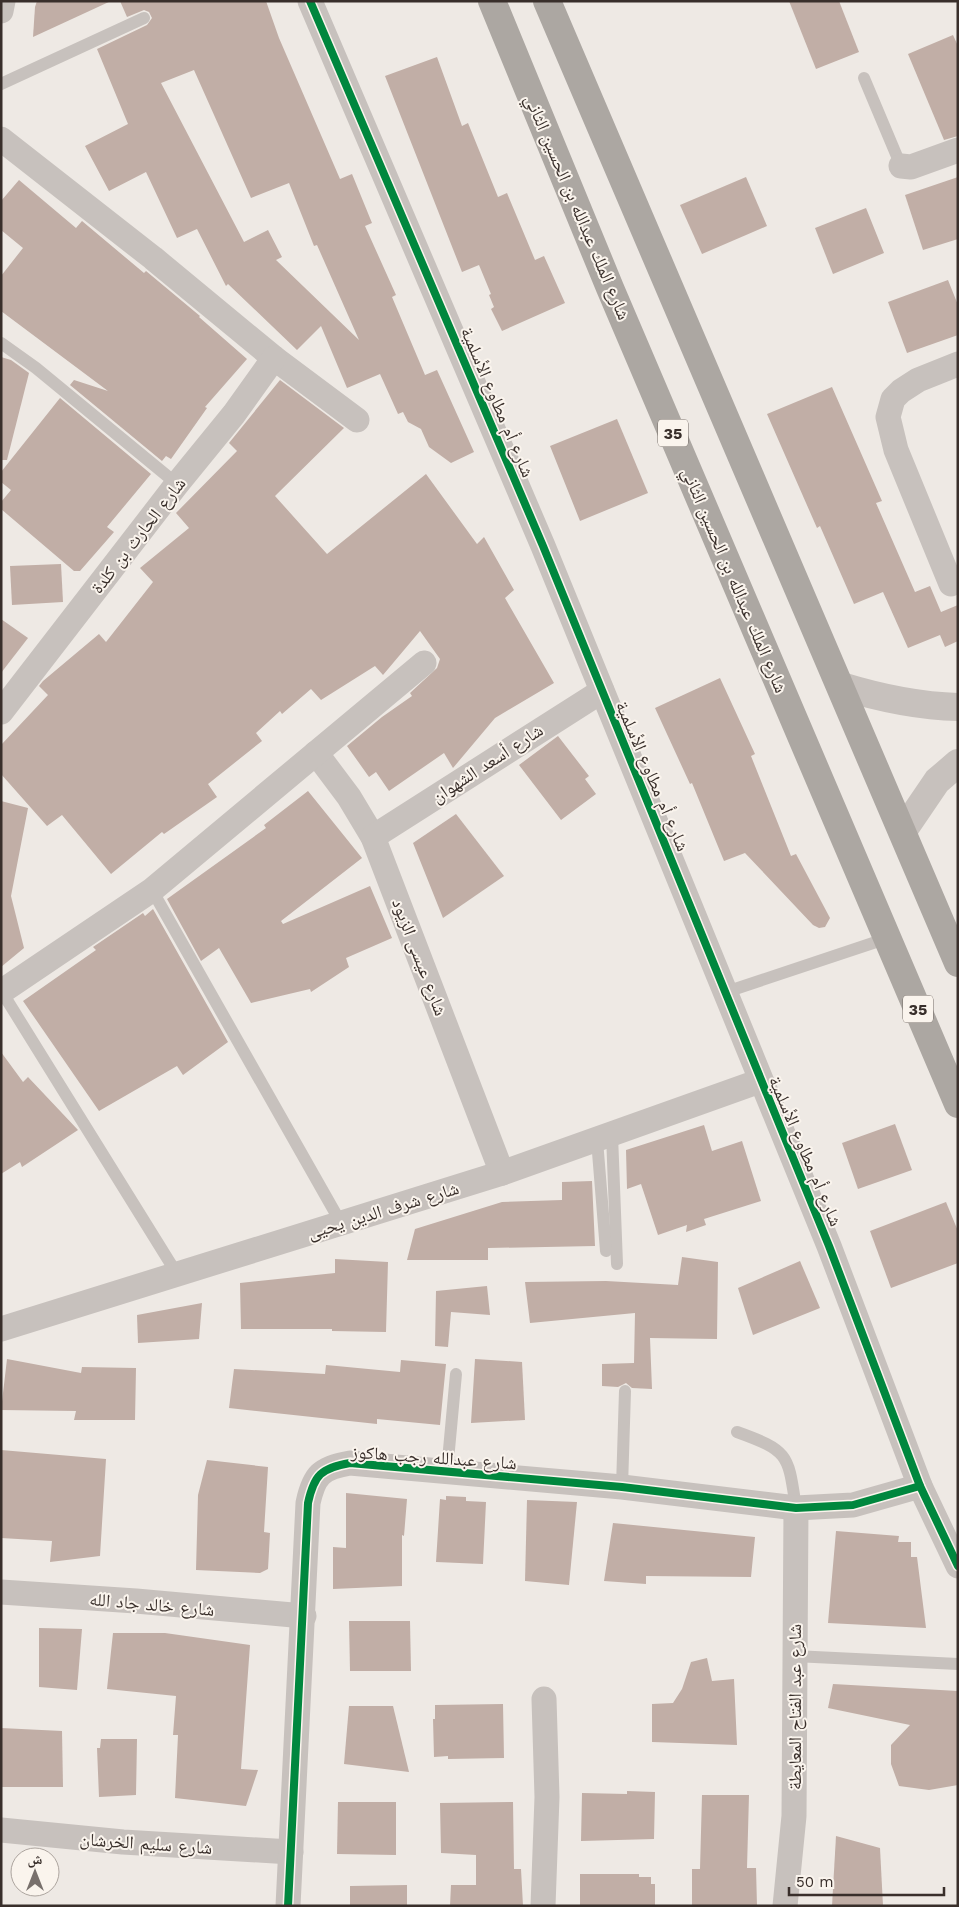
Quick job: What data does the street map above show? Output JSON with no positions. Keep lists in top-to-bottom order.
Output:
{
  "streets": {
    "highway": ["شارع الملك عبدالله بن الحسين الثاني", "35"],
    "street": [
      "شارع أم مطاوع الأسلمية",
      "شارع الحارث بن كلدة",
      "شارع أسعد الشهوان",
      "شارع عيسى الزيود",
      "شارع شرف الدين يحيى",
      "شارع عبدالله رجب هاكوز",
      "شارع خالد جاد الله",
      "شارع عبد الفتاح المعايطة",
      "شارع سليم الخرشان"
    ]
  },
  "crossings": [
    ["شارع أم مطاوع الأسلمية", "شارع أسعد الشهوان"],
    ["شارع أم مطاوع الأسلمية", "شارع شرف الدين يحيى"],
    ["شارع أم مطاوع الأسلمية", "شارع عبدالله رجب هاكوز"],
    ["شارع أسعد الشهوان", "شارع عيسى الزيود"],
    ["شارع عيسى الزيود", "شارع شرف الدين يحيى"],
    ["شارع عبدالله رجب هاكوز", "شارع خالد جاد الله"],
    ["شارع عبدالله رجب هاكوز", "شارع عبد الفتاح المعايطة"],
    ["شارع عبدالله رجب هاكوز", "شارع سليم الخرشان"]
  ],
  "scale_bar": "50 m",
  "north": "top"
}
